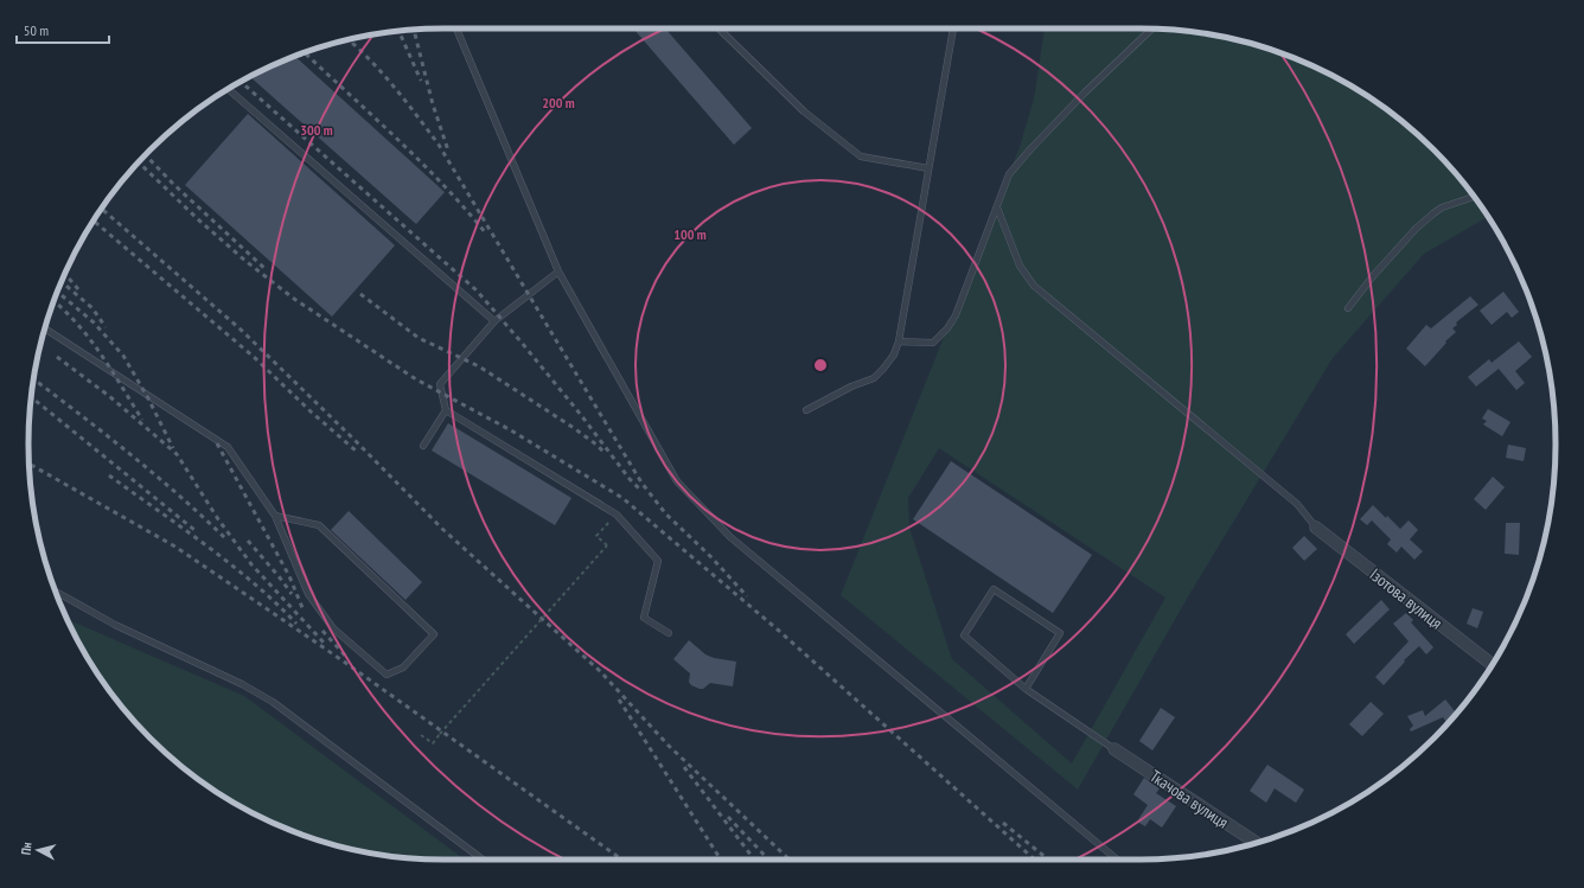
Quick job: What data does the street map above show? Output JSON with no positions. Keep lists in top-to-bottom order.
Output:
{
  "streets": {
    "street": ["Ізотова вулиця", "Ткачова вулиця"]
  },
  "scale_bar": "50 m",
  "north": "left",
  "rings": ["200 m", "300 m", "100 m"]
}
